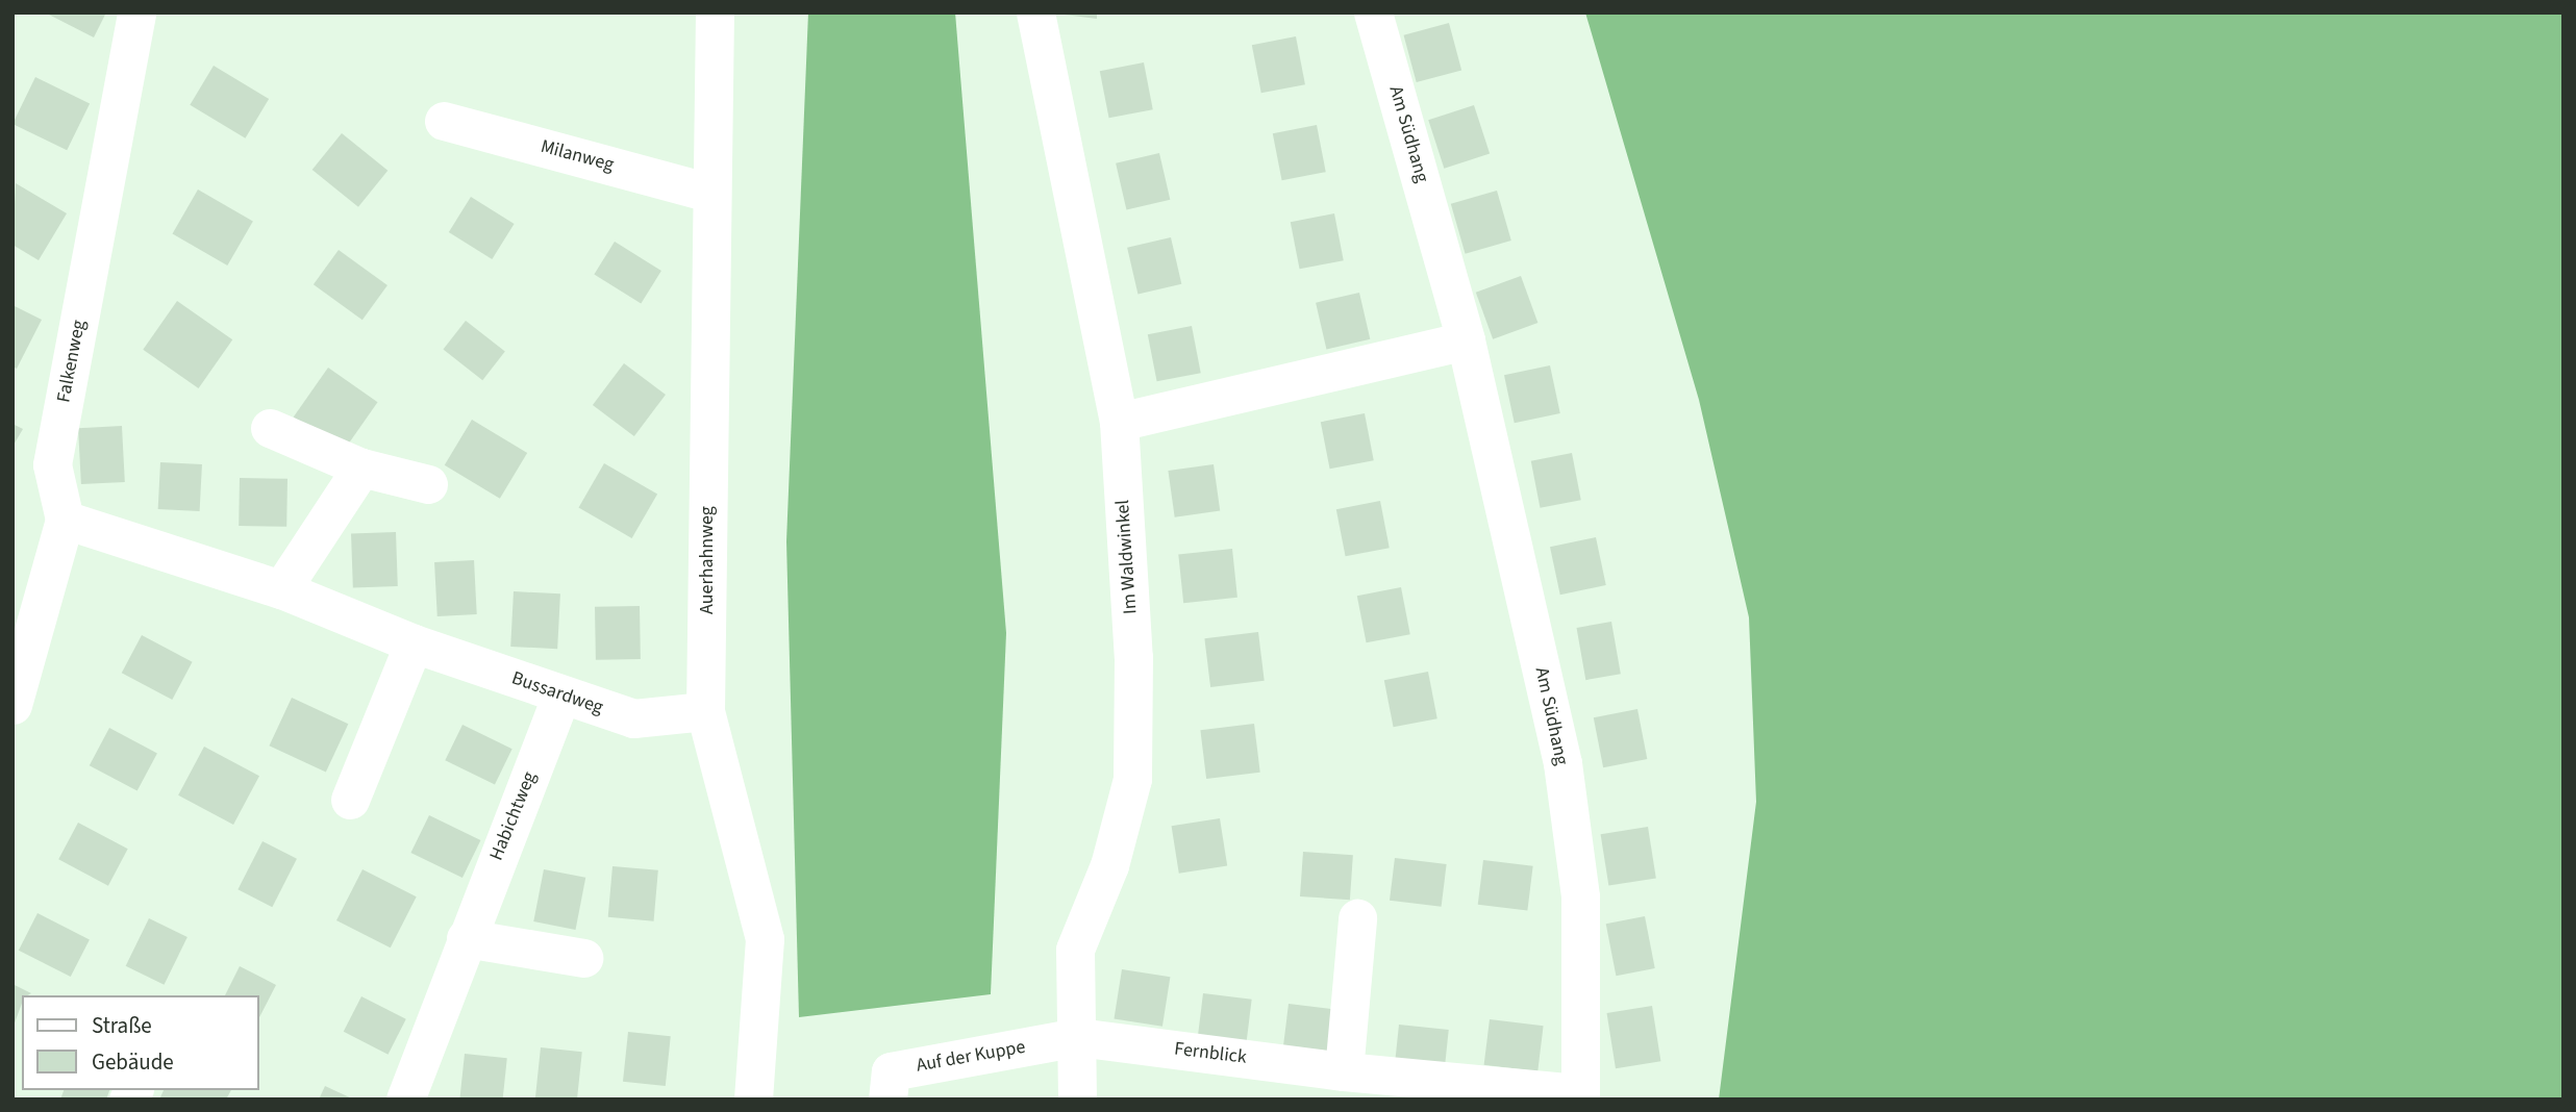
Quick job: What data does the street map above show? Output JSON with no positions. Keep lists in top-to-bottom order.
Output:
{
  "streets": {
    "street": [
      "Am Südhang",
      "Milanweg",
      "Falkenweg",
      "Im Waldwinkel",
      "Auerhahnweg",
      "Bussardweg",
      "Habichtweg",
      "Fernblick",
      "Auf der Kuppe"
    ]
  },
  "crossings": [
    ["Am Südhang", "Fernblick"],
    ["Milanweg", "Auerhahnweg"],
    ["Falkenweg", "Bussardweg"],
    ["Im Waldwinkel", "Fernblick"],
    ["Im Waldwinkel", "Auf der Kuppe"],
    ["Auerhahnweg", "Bussardweg"],
    ["Bussardweg", "Habichtweg"],
    ["Fernblick", "Auf der Kuppe"]
  ],
  "legend": ["Straße", "Gebäude"]
}
